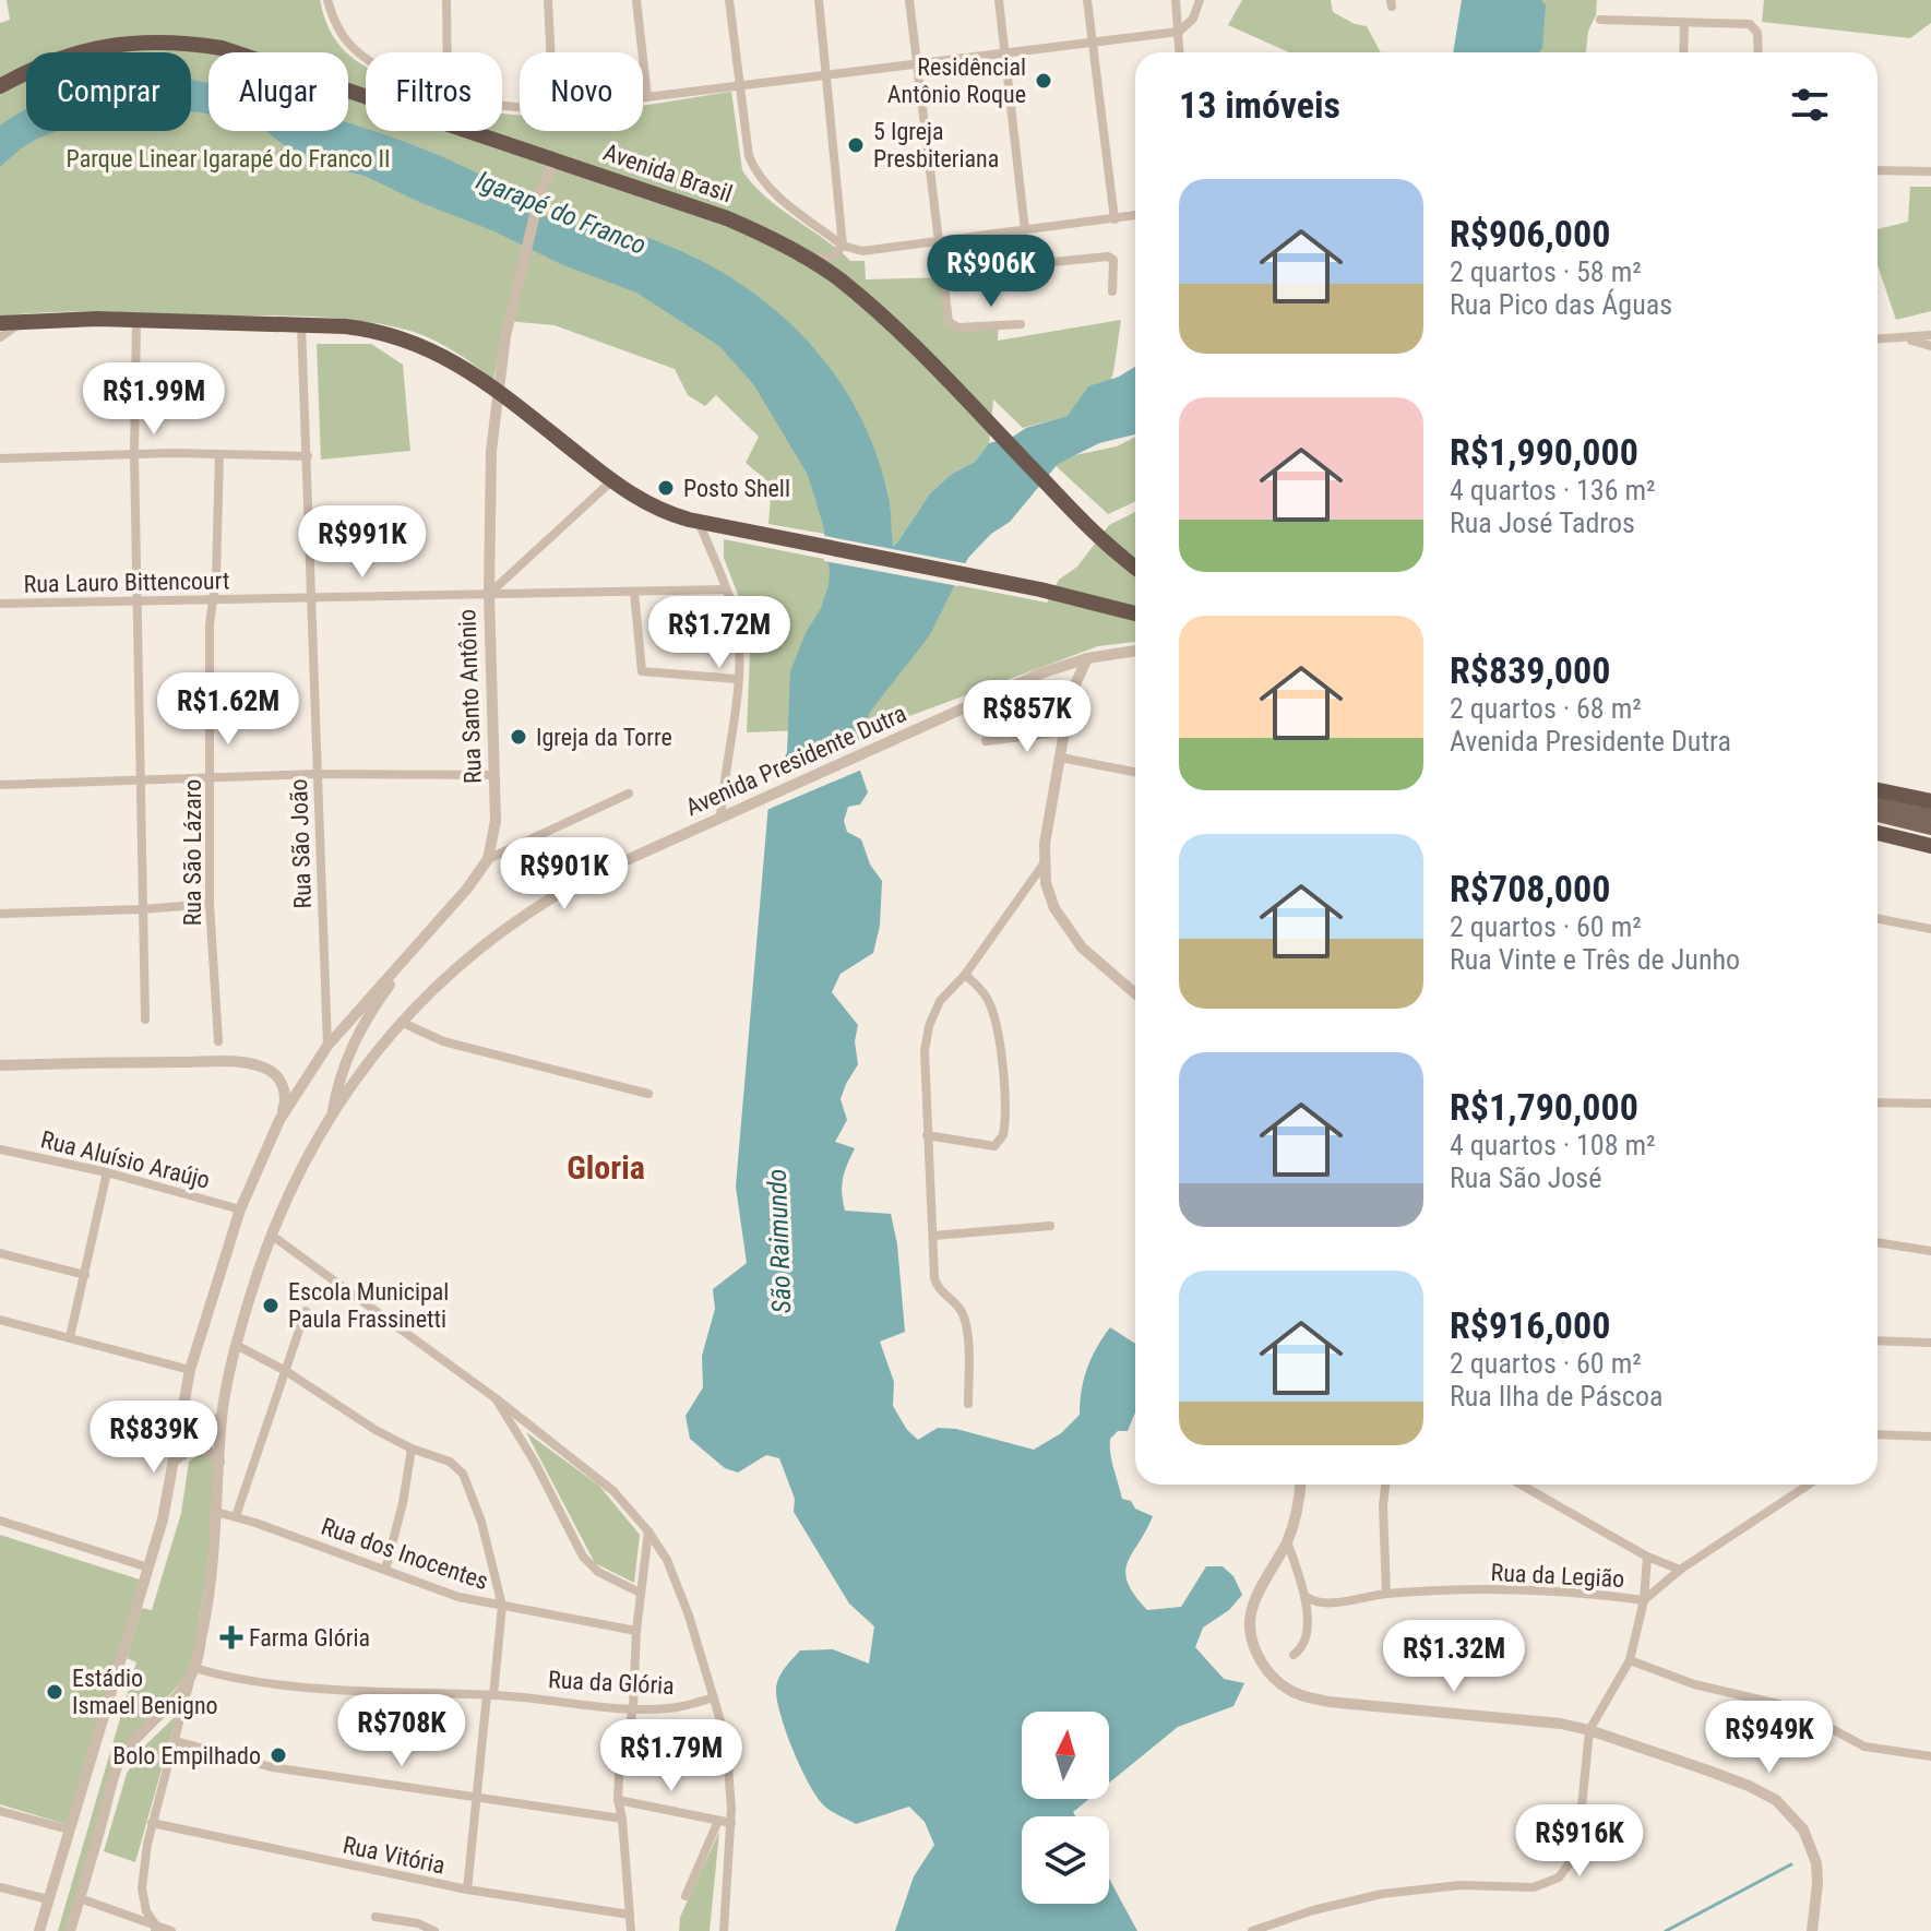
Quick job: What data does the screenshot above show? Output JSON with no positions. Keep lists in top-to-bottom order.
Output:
{
  "streets": {
    "highway": ["Avenida Brasil"],
    "street": [
      "Rua Lauro Bittencourt",
      "Rua Santo Antônio",
      "Avenida Presidente Dutra",
      "Rua São João",
      "Rua São Lázaro",
      "Rua Aluísio Araújo",
      "Rua dos Inocentes",
      "Rua da Legião",
      "Rua da Glória",
      "Rua Vitória"
    ]
  },
  "crossings": [
    ["Avenida Brasil", "Rua Santo Antônio"],
    ["Rua Lauro Bittencourt", "Rua Santo Antônio"],
    ["Rua Lauro Bittencourt", "Rua São João"],
    ["Rua Lauro Bittencourt", "Rua São Lázaro"],
    ["Rua Santo Antônio", "Rua São João"],
    ["Avenida Presidente Dutra", "Rua dos Inocentes"],
    ["Avenida Presidente Dutra", "Rua da Glória"]
  ],
  "districts": ["Gloria"],
  "water": ["Igarapé do Franco", "São Raimundo"],
  "parks": ["Parque Linear Igarapé do Franco II"],
  "places": {
    "other": [
      "Residêncial Antônio Roque",
      "5 Igreja Presbiteriana",
      "Posto Shell",
      "Igreja da Torre",
      "Escola Municipal Paula Frassinetti",
      "Estádio Ismael Benigno",
      "Bolo Empilhado"
    ],
    "health": ["Farma Glória"]
  },
  "north": "top",
  "page": {
    "chip": [
      "Comprar",
      "Alugar",
      "Filtros",
      "Novo"
    ],
    "heading": "13 imóveis",
    "list": [
      {
        "name": "R$906,000",
        "note": "2 quartos · 58 m² · Rua Pico das Águas"
      },
      {
        "name": "R$1,990,000",
        "note": "4 quartos · 136 m² · Rua José Tadros"
      },
      {
        "name": "R$839,000",
        "note": "2 quartos · 68 m² · Avenida Presidente Dutra"
      },
      {
        "name": "R$708,000",
        "note": "2 quartos · 60 m² · Rua Vinte e Três de Junho"
      },
      {
        "name": "R$1,790,000",
        "note": "4 quartos · 108 m² · Rua São José"
      },
      {
        "name": "R$916,000",
        "note": "2 quartos · 60 m² · Rua Ilha de Páscoa"
      }
    ],
    "price": [
      "R$906K",
      "R$1.99M",
      "R$991K",
      "R$1.72M",
      "R$1.62M",
      "R$857K",
      "R$901K",
      "R$839K",
      "R$1.32M",
      "R$708K",
      "R$949K",
      "R$1.79M",
      "R$916K"
    ]
  }
}
